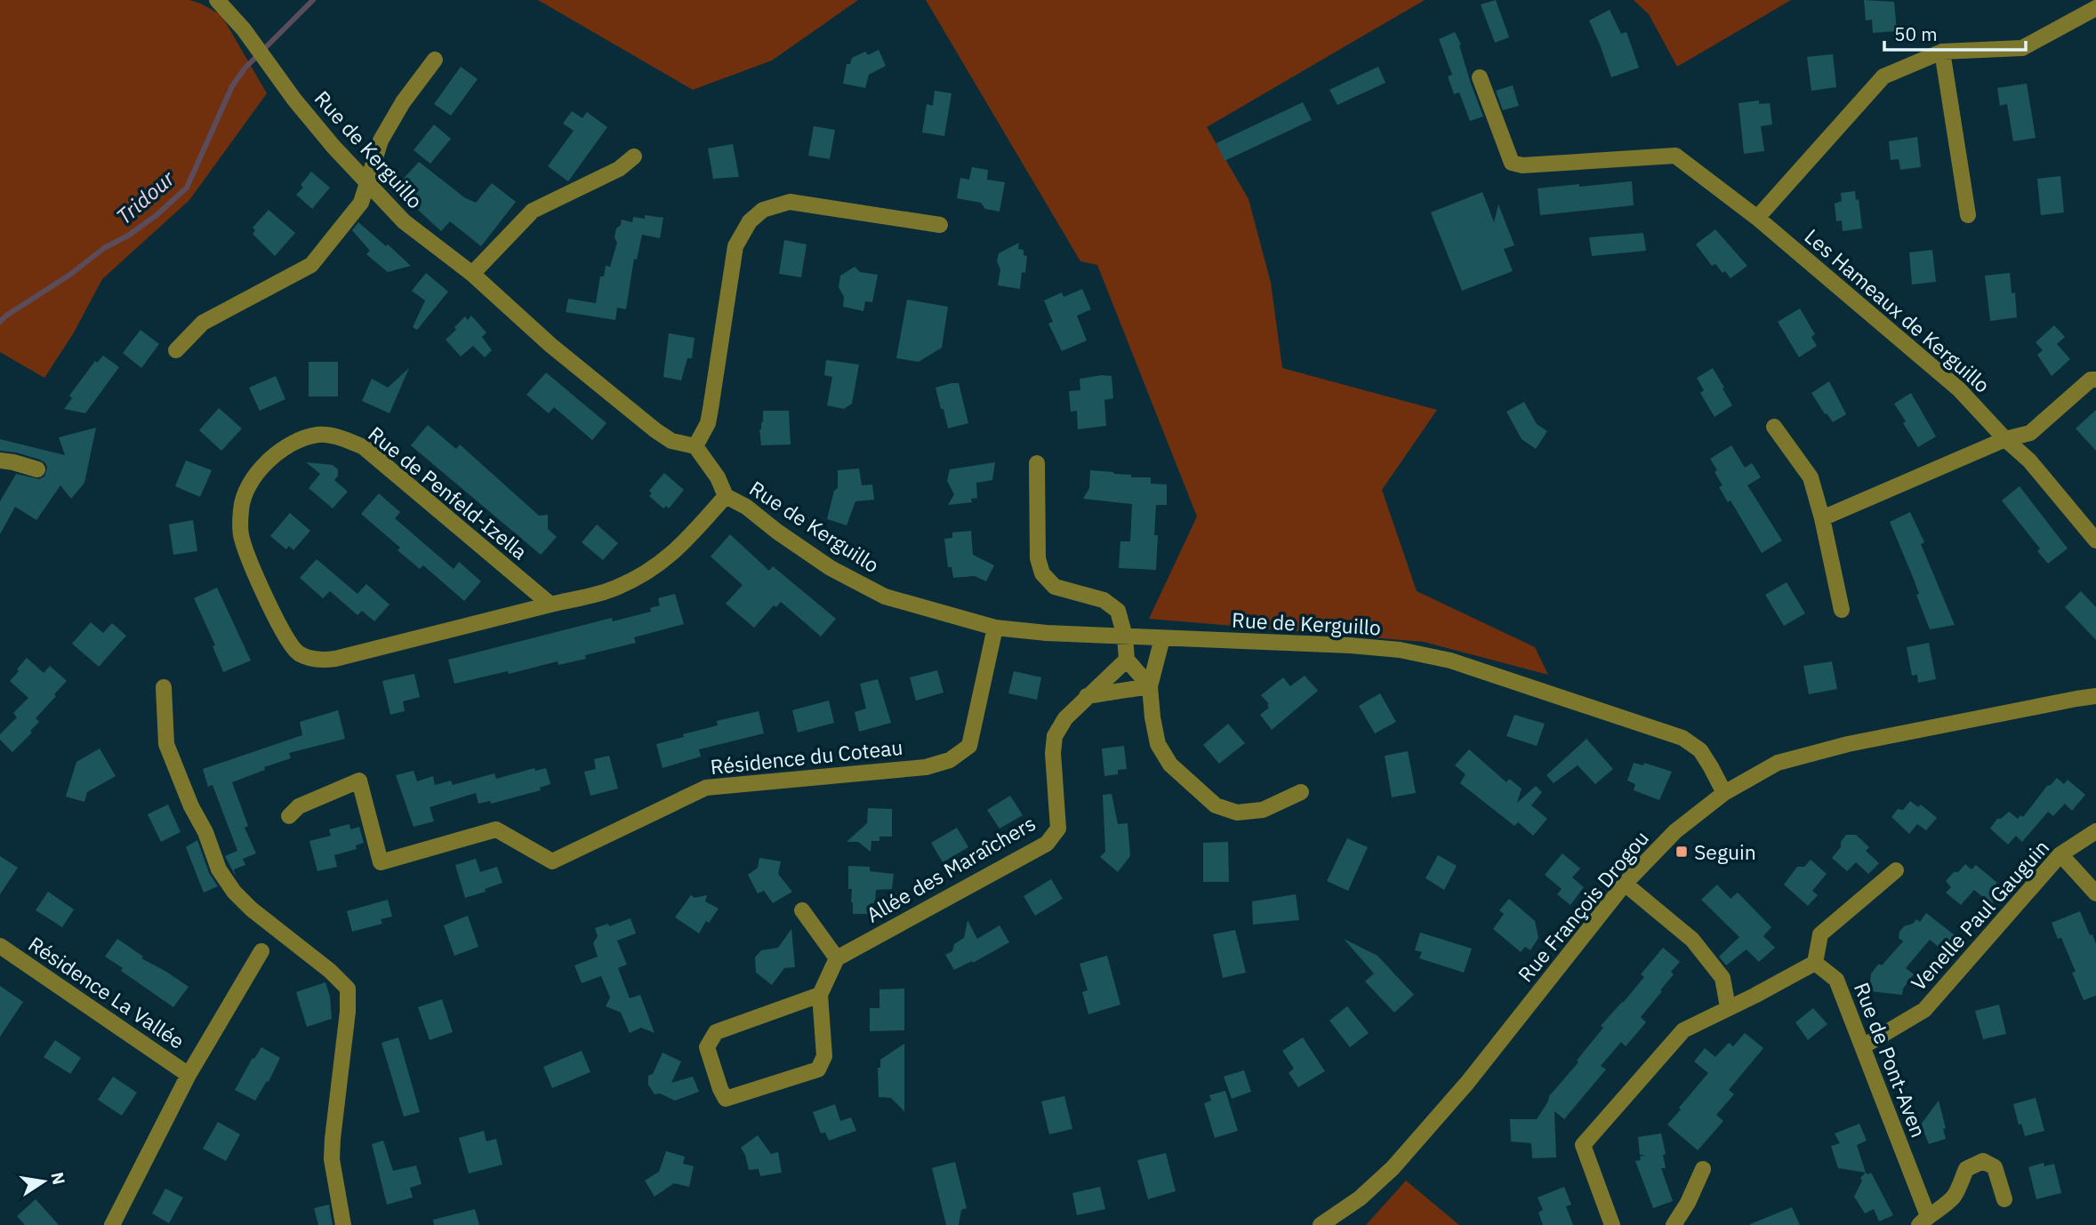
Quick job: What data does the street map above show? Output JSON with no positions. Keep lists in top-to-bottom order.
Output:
{
  "streets": {
    "street": [
      "Rue de Kerguillo",
      "Les Hameaux de Kerguillo",
      "Rue de Penfeld-Izella",
      "Résidence du Coteau",
      "Allée des Maraîchers",
      "Rue François Drogou",
      "Venelle Paul Gauguin",
      "Résidence La Vallée",
      "Rue de Pont-Aven"
    ]
  },
  "crossings": [
    ["Rue de Kerguillo", "Rue de Penfeld-Izella"],
    ["Rue de Kerguillo", "Résidence du Coteau"],
    ["Rue de Kerguillo", "Rue François Drogou"],
    ["Venelle Paul Gauguin", "Rue de Pont-Aven"]
  ],
  "water": ["Tridour"],
  "places": {
    "transit": ["Seguin"]
  },
  "scale_bar": "50 m",
  "north": "right"
}
